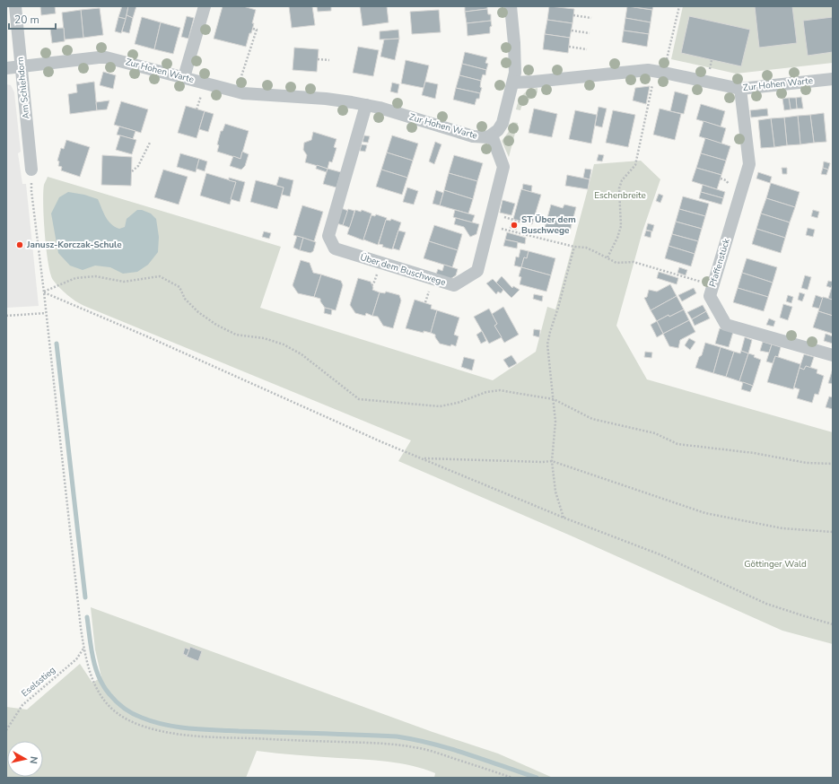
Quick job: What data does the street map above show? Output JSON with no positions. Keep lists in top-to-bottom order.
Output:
{
  "streets": {
    "street": [
      "Zur Hohen Warte",
      "Am Schlehdorn",
      "Pfaffenstück",
      "Über dem Buschwege"
    ],
    "path": ["Eselsstieg"]
  },
  "crossings": [
    ["Zur Hohen Warte", "Am Schlehdorn"],
    ["Zur Hohen Warte", "Pfaffenstück"],
    ["Zur Hohen Warte", "Über dem Buschwege"]
  ],
  "parks": ["Eschenbreite", "Göttinger Wald"],
  "places": ["ST Über dem Buschwege", "Janusz-Korczak-Schule"],
  "scale_bar": "20 m",
  "north": "right"
}
